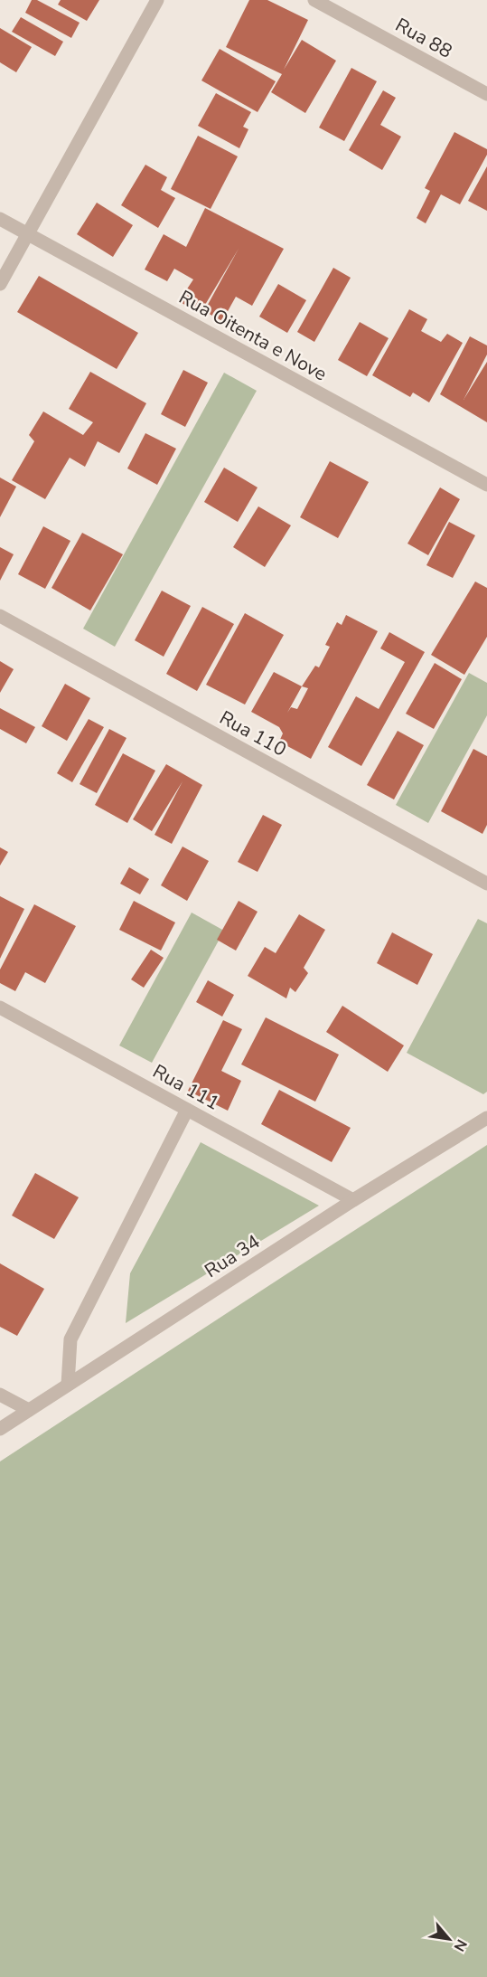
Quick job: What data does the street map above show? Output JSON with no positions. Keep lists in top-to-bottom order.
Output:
{
  "streets": {
    "street": [
      "Rua 88",
      "Rua Oitenta e Nove",
      "Rua 110",
      "Rua 111",
      "Rua 34"
    ]
  },
  "crossings": [
    ["Rua 111", "Rua 34"]
  ],
  "north": "bottom right"
}
